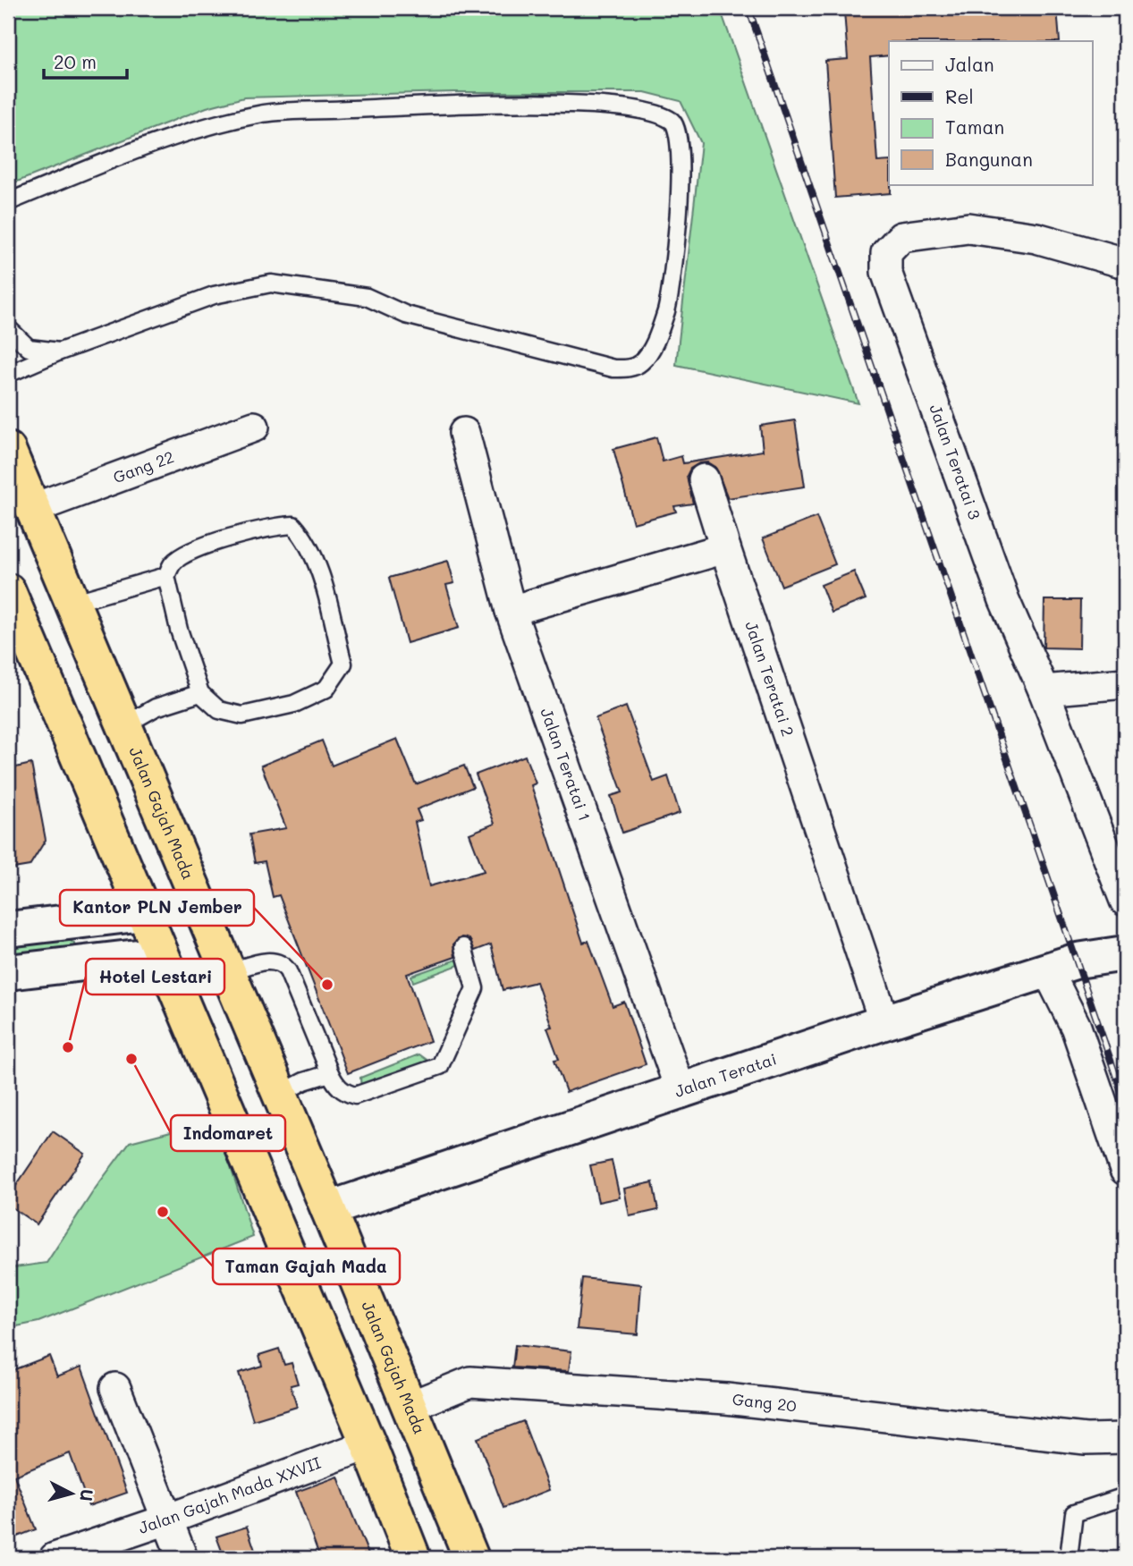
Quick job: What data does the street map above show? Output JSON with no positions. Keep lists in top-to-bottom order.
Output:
{
  "streets": {
    "highway": ["Jalan Gajah Mada"],
    "main road": ["Jalan Teratai"],
    "street": [
      "Jalan Teratai 3",
      "Gang 22",
      "Jalan Teratai 2",
      "Jalan Teratai 1",
      "Gang 20",
      "Jalan Gajah Mada XXVII"
    ]
  },
  "crossings": [
    ["Gang 22", "Jalan Gajah Mada"],
    ["Jalan Teratai 2", "Jalan Teratai"],
    ["Jalan Teratai 1", "Jalan Teratai"],
    ["Jalan Gajah Mada", "Jalan Teratai"],
    ["Jalan Gajah Mada", "Gang 20"]
  ],
  "places": [
    "Kantor PLN Jember",
    "Hotel Lestari",
    "Indomaret",
    "Taman Gajah Mada"
  ],
  "legend": [
    "Jalan",
    "Rel",
    "Taman",
    "Bangunan"
  ],
  "scale_bar": "20 m",
  "north": "right"
}
